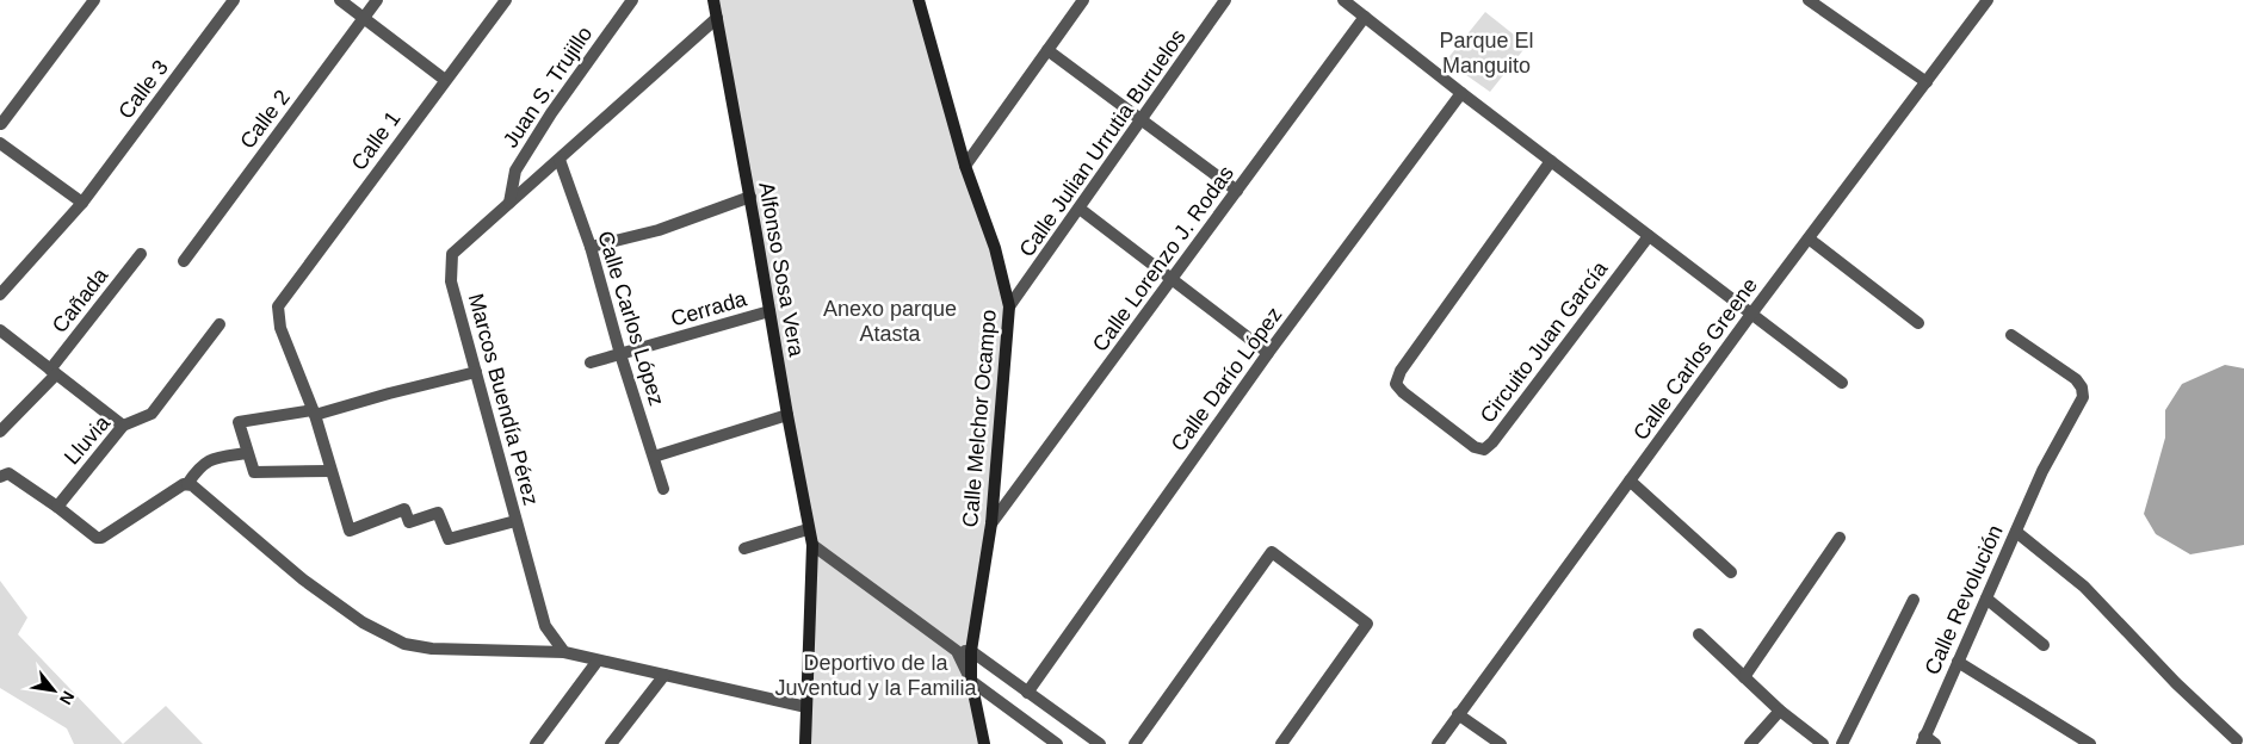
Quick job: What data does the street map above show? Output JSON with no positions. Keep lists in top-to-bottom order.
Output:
{
  "streets": {
    "street": [
      "Juan S. Trujillo",
      "Calle 3",
      "Calle 2",
      "Calle 1",
      "Calle Julian Urrutia Buruelos",
      "Calle Lorenzo J. Rodas",
      "Alfonso Sosa Vera",
      "Cañada",
      "Cerrada",
      "Calle Carlos López",
      "Circuito Juan García",
      "Calle Carlos Greene",
      "Calle Darío López",
      "Marcos Buendía Pérez",
      "Calle Melchor Ocampo",
      "Lluvia",
      "Calle Revolución"
    ]
  },
  "crossings": [
    ["Juan S. Trujillo", "Marcos Buendía Pérez"],
    ["Calle Julian Urrutia Buruelos", "Calle Melchor Ocampo"],
    ["Calle Lorenzo J. Rodas", "Calle Melchor Ocampo"],
    ["Alfonso Sosa Vera", "Cerrada"],
    ["Alfonso Sosa Vera", "Marcos Buendía Pérez"],
    ["Cerrada", "Calle Carlos López"],
    ["Calle Carlos López", "Marcos Buendía Pérez"]
  ],
  "parks": ["Parque El Manguito", "Anexo parque Atasta", "Deportivo de la Juventud y la Familia"],
  "north": "bottom right"
}
